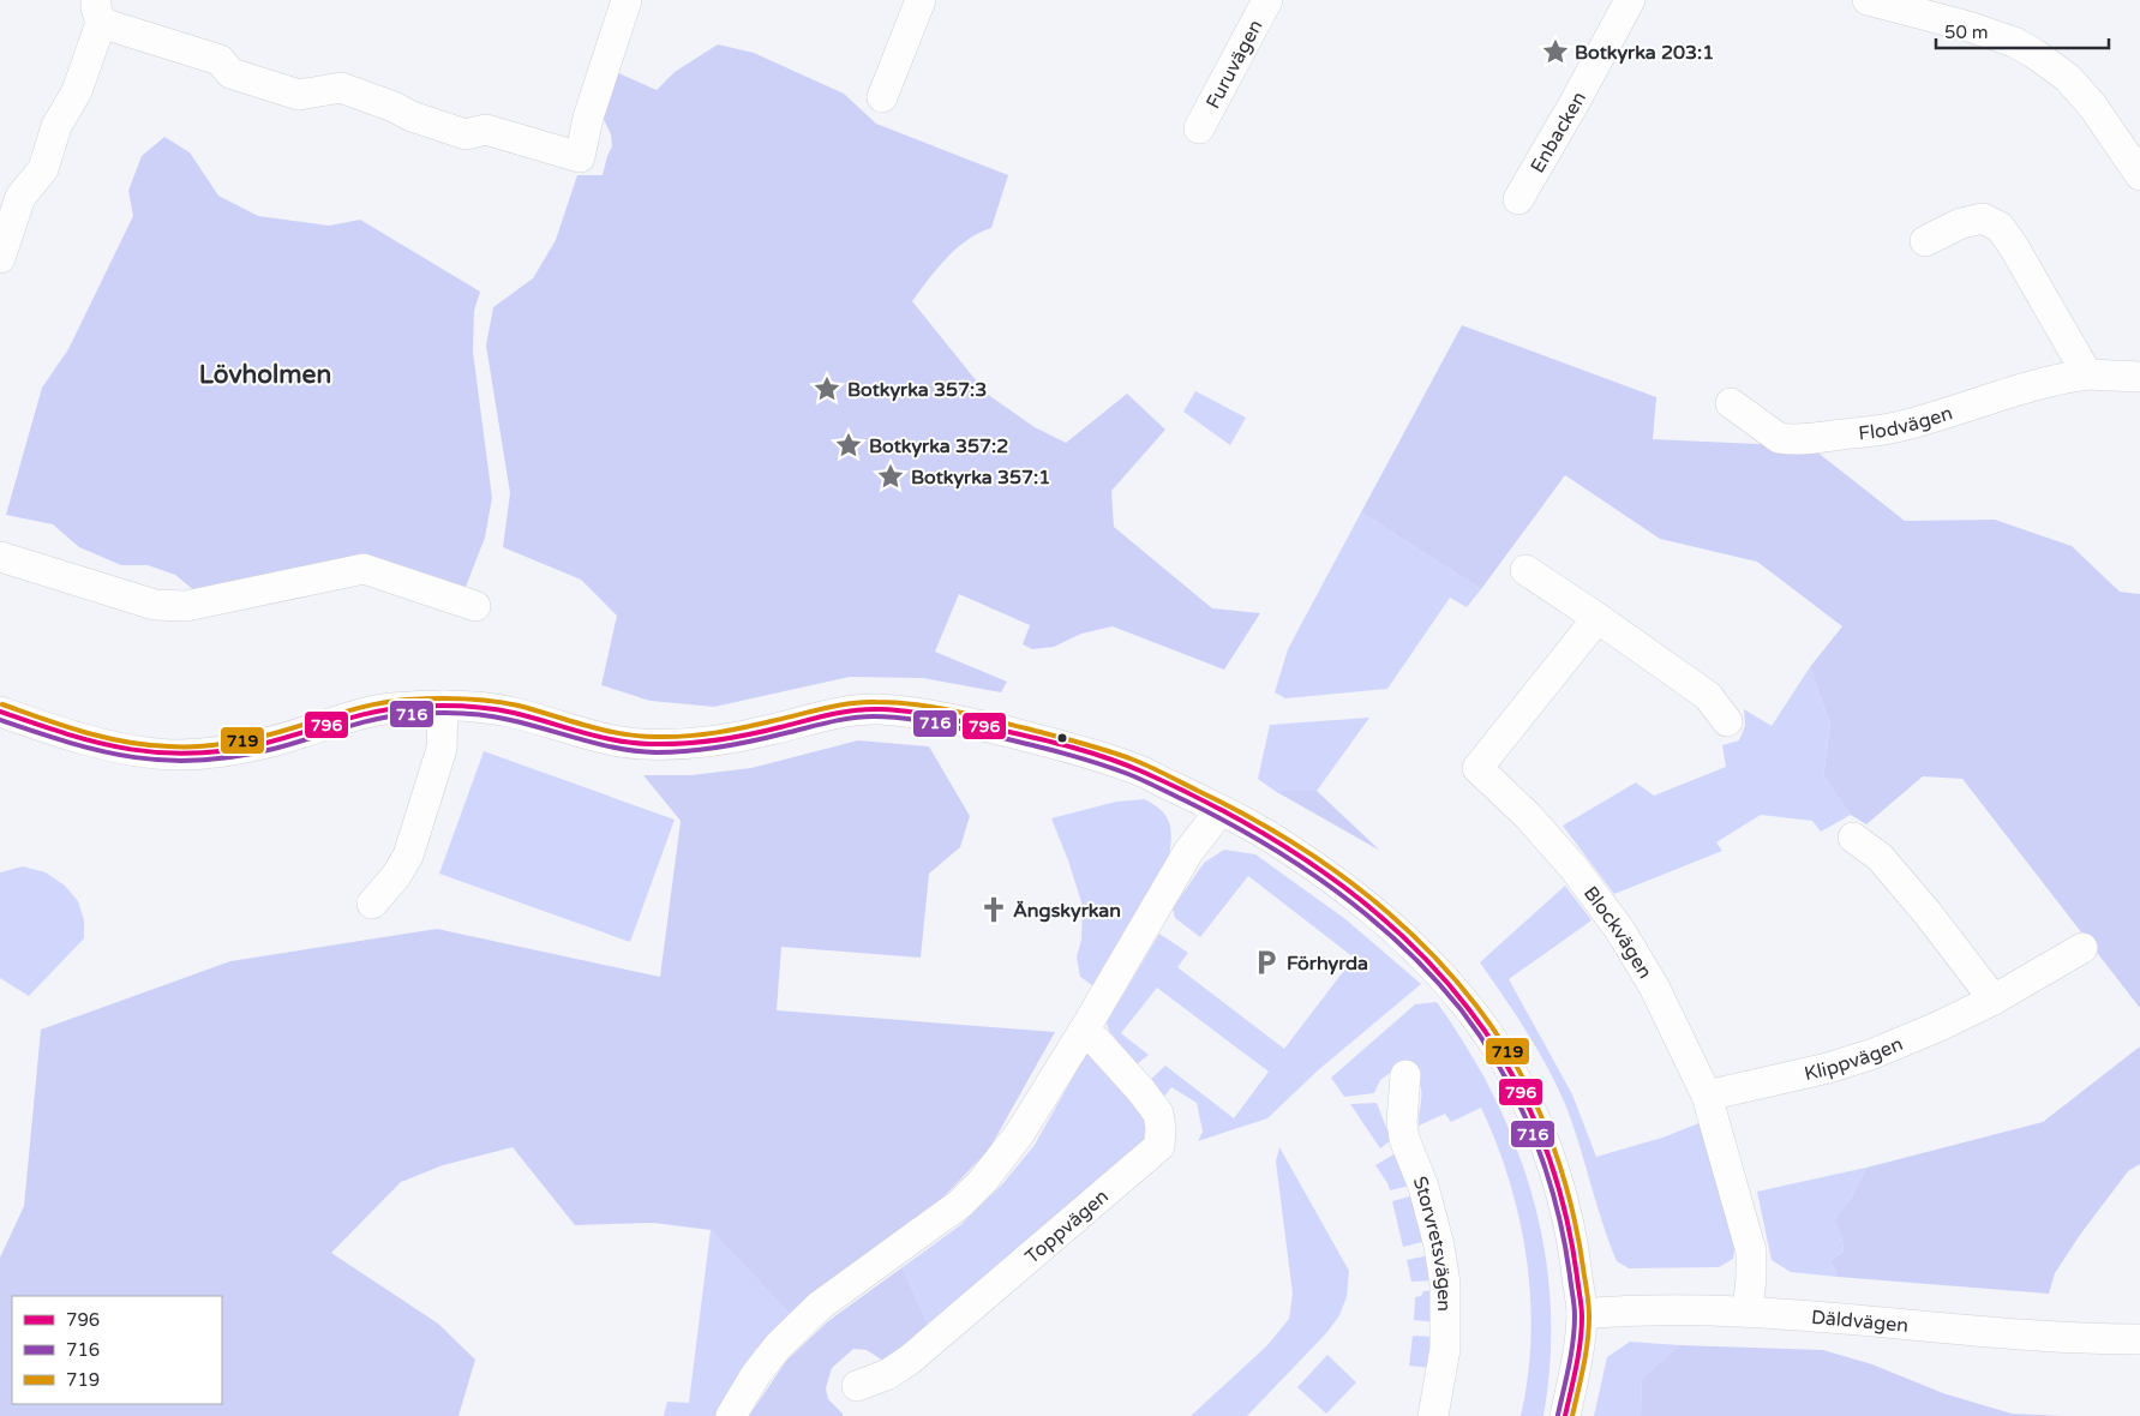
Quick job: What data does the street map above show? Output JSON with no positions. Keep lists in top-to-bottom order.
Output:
{
  "streets": {
    "street": [
      "Furuvägen",
      "Enbacken",
      "Flodvägen",
      "Blockvägen",
      "Klippvägen",
      "Toppvägen",
      "Storvretsvägen",
      "Däldvägen"
    ]
  },
  "crossings": [
    ["Blockvägen", "Klippvägen"],
    ["Blockvägen", "Däldvägen"]
  ],
  "districts": ["Lövholmen"],
  "places": {
    "place": [
      "Botkyrka 203:1",
      "Botkyrka 357:3",
      "Botkyrka 357:2",
      "Botkyrka 357:1"
    ],
    "church": ["Ängskyrkan"],
    "parking": ["Förhyrda"]
  },
  "lines": ["transit line 719", "transit line 796", "transit line 716"],
  "legend": ["796", "716", "719"],
  "scale_bar": "50 m"
}
